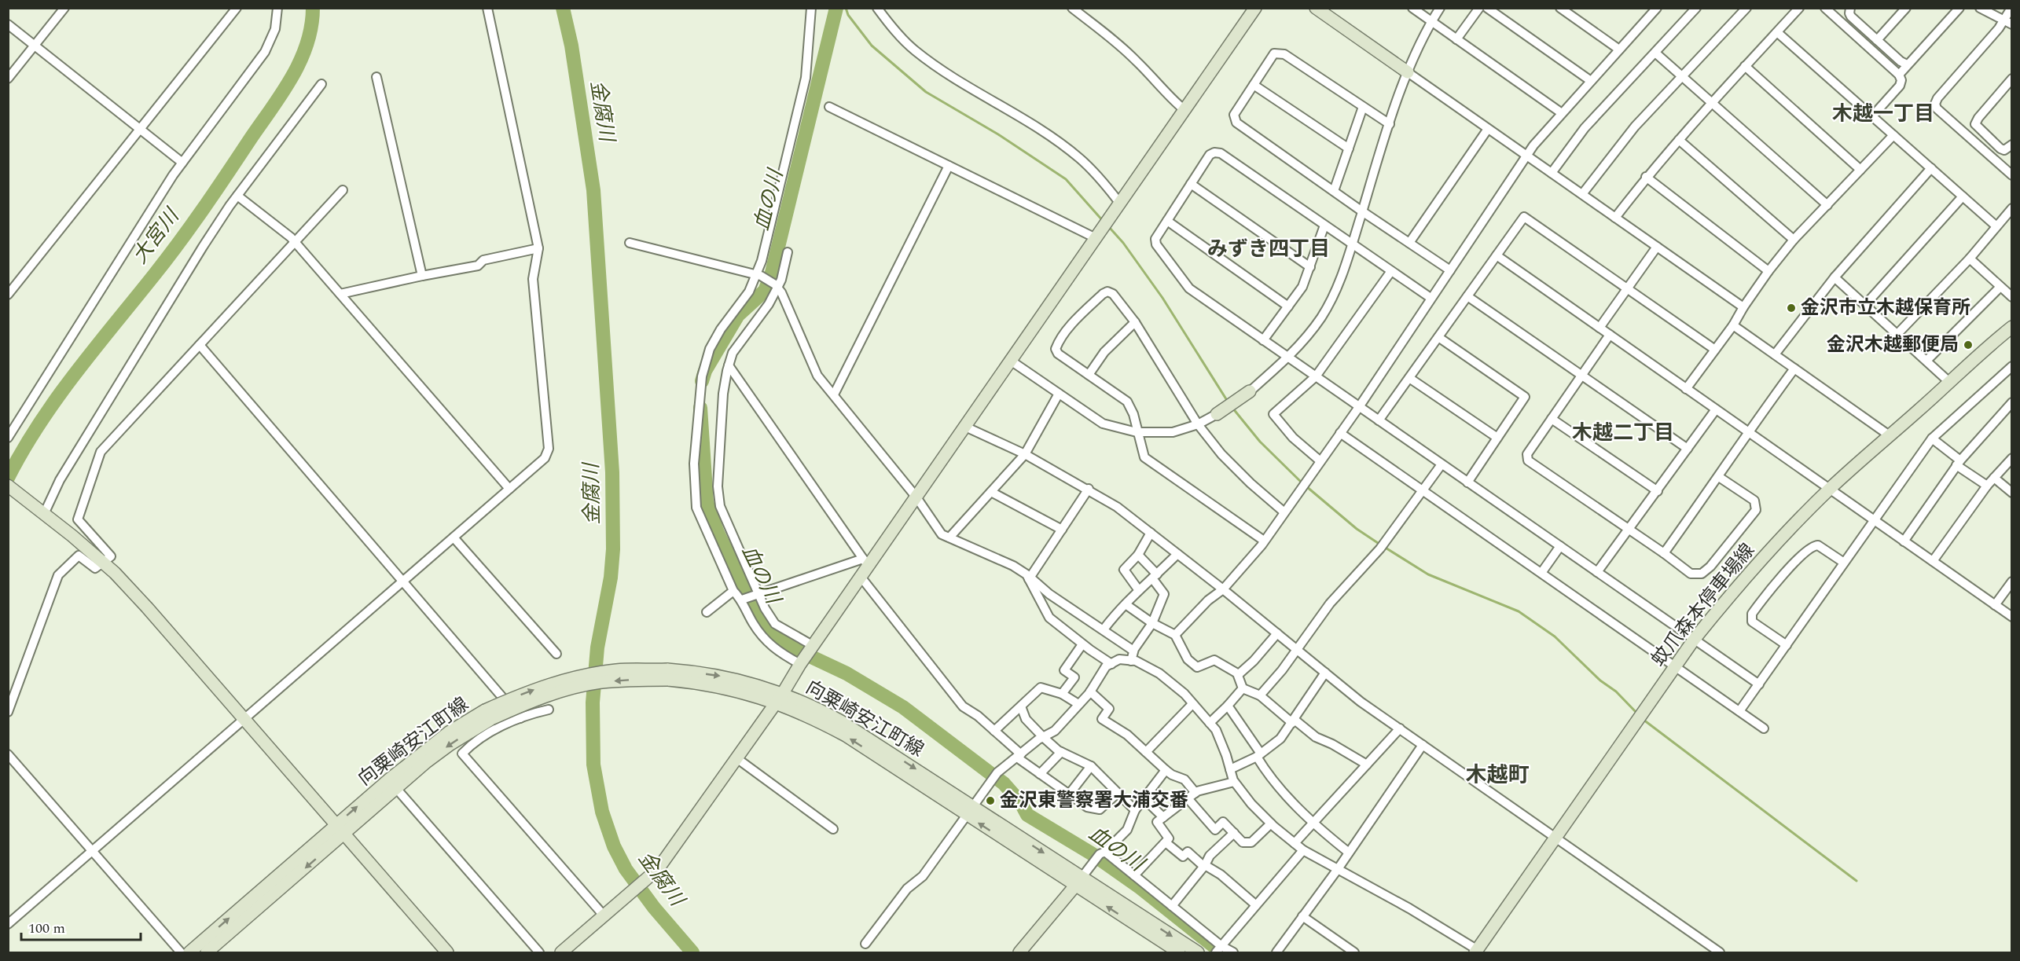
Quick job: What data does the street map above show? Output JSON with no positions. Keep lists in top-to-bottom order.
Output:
{
  "streets": {
    "main road": ["蚊爪森本停車場線", "向粟崎安江町線"]
  },
  "districts": [
    "木越一丁目",
    "みずき四丁目",
    "木越二丁目",
    "木越町"
  ],
  "water": ["金腐川", "血の川", "大宮川"],
  "places": ["金沢市立木越保育所", "金沢木越郵便局", "金沢東警察署大浦交番"],
  "scale_bar": "100 m"
}
